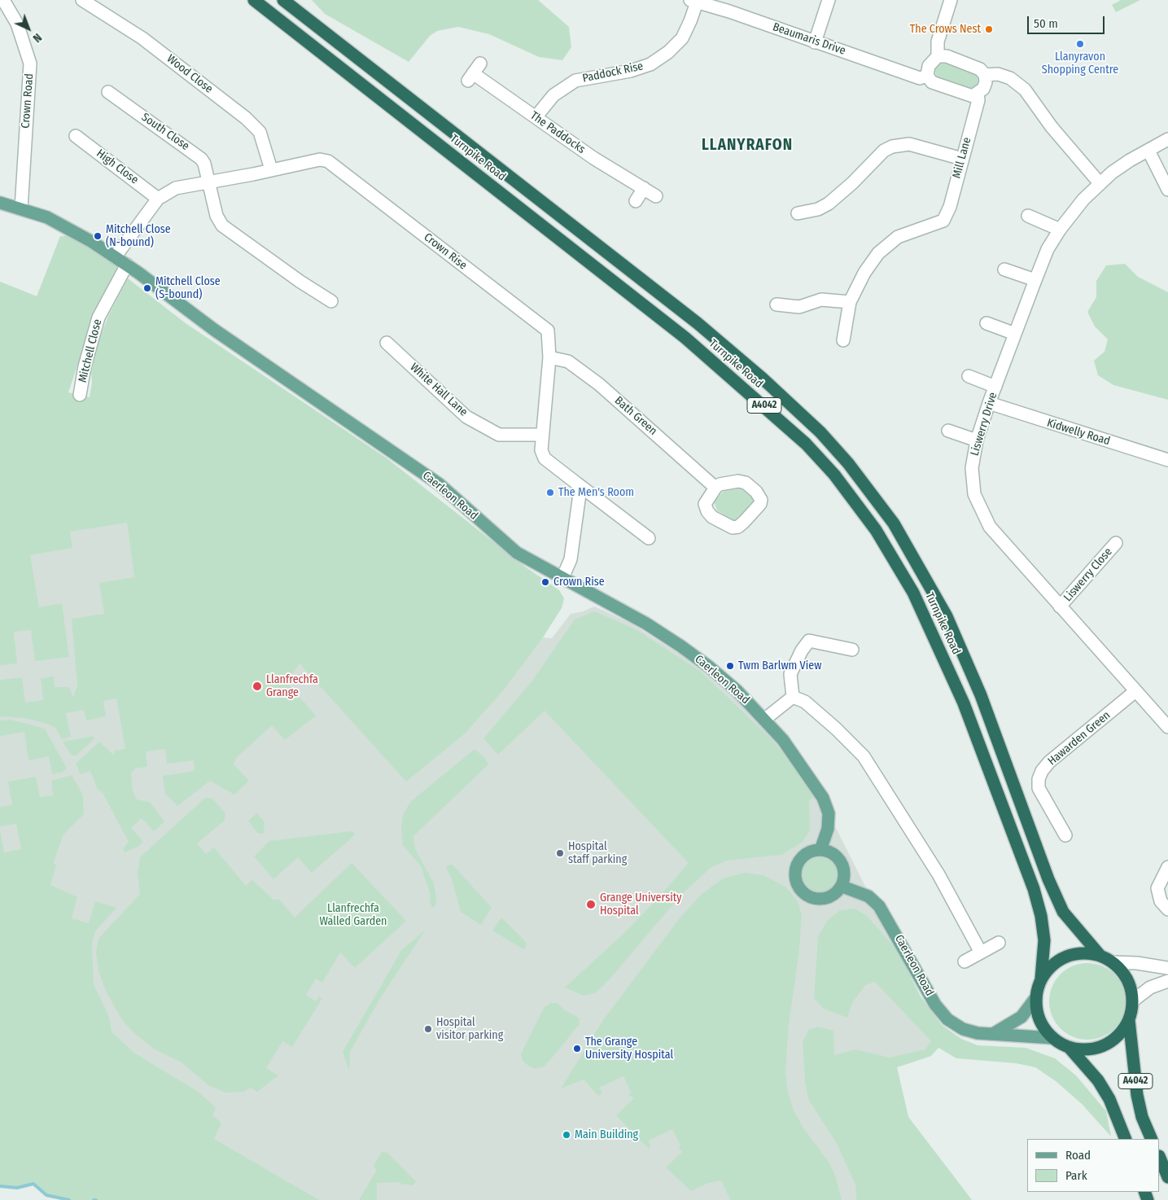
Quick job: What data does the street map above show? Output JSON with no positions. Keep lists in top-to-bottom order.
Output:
{
  "streets": {
    "highway": ["Turnpike Road", "A4042"],
    "main road": ["Caerleon Road"],
    "street": [
      "Beaumaris Drive",
      "Paddock Rise",
      "Wood Close",
      "Crown Road",
      "South Close",
      "The Paddocks",
      "Mill Lane",
      "High Close",
      "Crown Rise",
      "Mitchell Close",
      "White Hall Lane",
      "Bath Green",
      "Liswerry Drive",
      "Kidwelly Road",
      "Liswerry Close",
      "Hawarden Green"
    ]
  },
  "crossings": [
    ["Beaumaris Drive", "Paddock Rise"],
    ["Paddock Rise", "The Paddocks"],
    ["Wood Close", "Crown Rise"],
    ["Crown Road", "Caerleon Road"],
    ["South Close", "Crown Rise"],
    ["Turnpike Road", "A4042"],
    ["Turnpike Road", "Caerleon Road"],
    ["High Close", "Crown Rise"],
    ["Crown Rise", "White Hall Lane"],
    ["Crown Rise", "Bath Green"],
    ["Crown Rise", "Caerleon Road"],
    ["Mitchell Close", "Caerleon Road"],
    ["A4042", "Caerleon Road"],
    ["Liswerry Drive", "Kidwelly Road"],
    ["Liswerry Drive", "Liswerry Close"],
    ["Liswerry Drive", "Hawarden Green"]
  ],
  "districts": ["LLANYRAFON"],
  "parks": ["Llanfrechfa Walled Garden"],
  "places": [
    "The Crows Nest",
    "Llanyravon Shopping Centre",
    "Mitchell Close (N-bound)",
    "Mitchell Close (S-bound)",
    "The Men's Room",
    "Crown Rise",
    "Twm Barlwm View",
    "Llanfrechfa Grange",
    "Hospital staff parking",
    "Grange University Hospital",
    "Hospital visitor parking",
    "The Grange University Hospital",
    "Main Building"
  ],
  "legend": ["Road", "Park"],
  "scale_bar": "50 m",
  "north": "bottom right"
}
